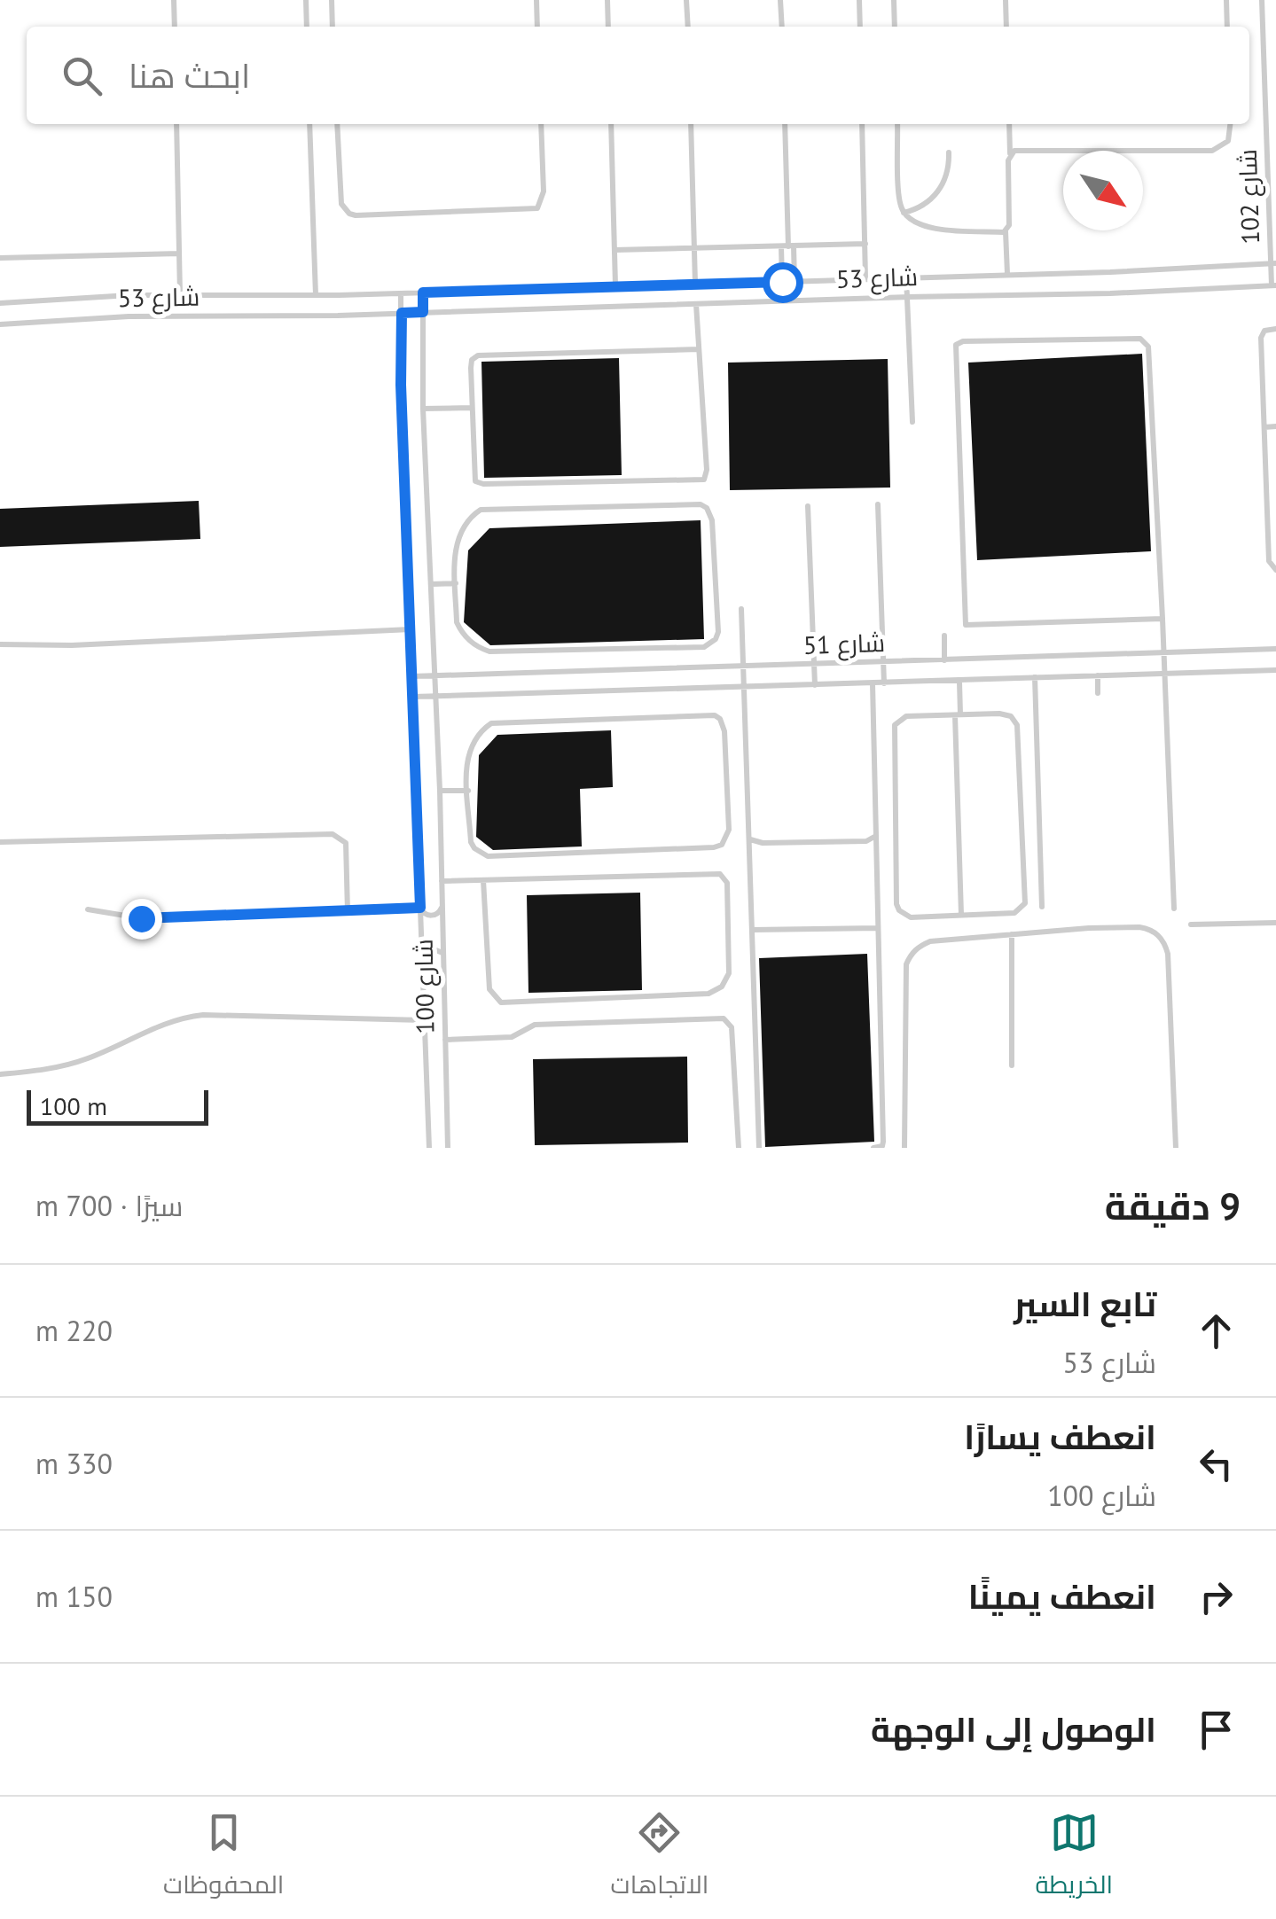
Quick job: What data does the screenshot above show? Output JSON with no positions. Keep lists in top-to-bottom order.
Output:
{
  "streets": {
    "lane": [
      "شارع 102",
      "شارع 53",
      "شارع 51",
      "شارع 100"
    ]
  },
  "crossings": [
    ["شارع 102", "شارع 53"],
    ["شارع 53", "شارع 100"],
    ["شارع 51", "شارع 100"]
  ],
  "scale_bar": "100 m",
  "north": "bottom right",
  "page": {
    "search": "ابحث هنا",
    "scale": "100 m",
    "heading": ["9 دقيقة", "سيرًا · 700 m"],
    "list": [
      ["تابع السير", "شارع 53", "220 m"],
      ["انعطف يسارًا", "شارع 100", "330 m"],
      ["انعطف يمينًا", "150 m"],
      "الوصول إلى الوجهة"
    ],
    "nav": ["الخريطة", "الاتجاهات", "المحفوظات"]
  }
}
